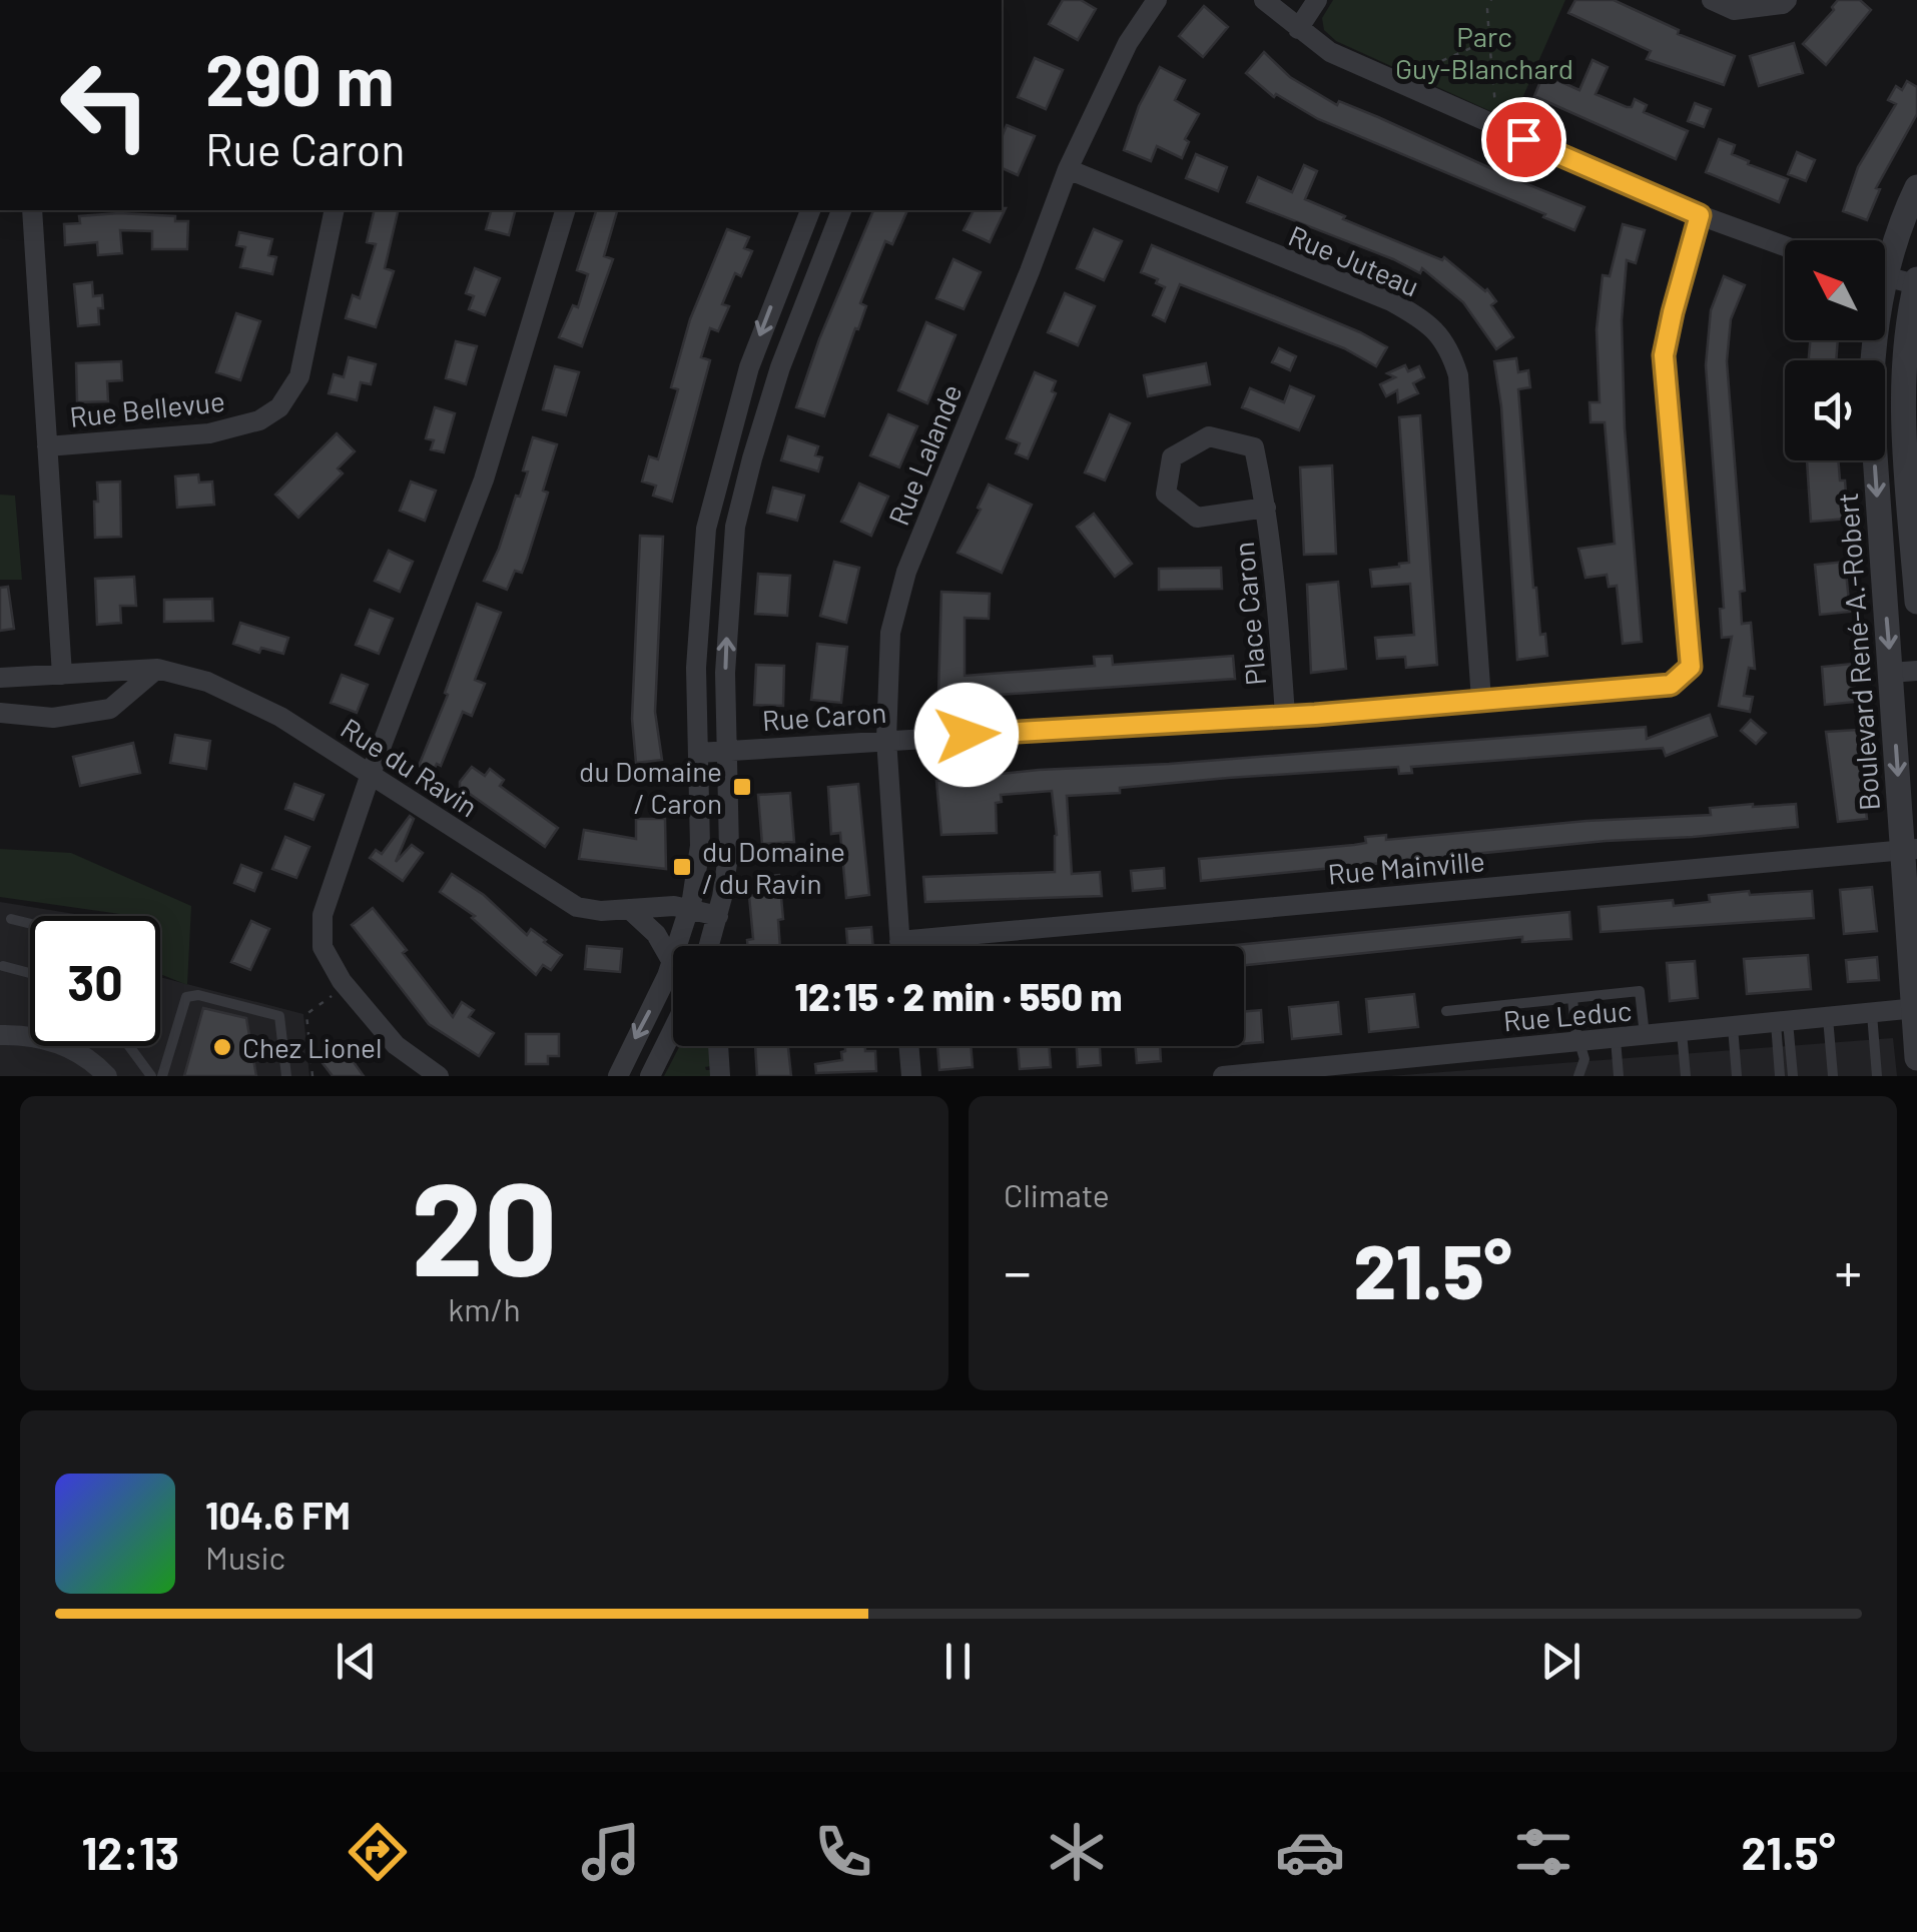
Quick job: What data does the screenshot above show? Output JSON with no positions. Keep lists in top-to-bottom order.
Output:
{
  "streets": {
    "street": [
      "Rue Juteau",
      "Rue Bellevue",
      "Rue Lalande",
      "Place Caron",
      "Boulevard René-A.-Robert",
      "Rue Caron",
      "Rue du Ravin",
      "Rue Mainville",
      "Rue Leduc"
    ]
  },
  "crossings": [
    ["Rue Juteau", "Rue Lalande"],
    ["Rue Juteau", "Rue Caron"],
    ["Rue Lalande", "Rue Caron"],
    ["Rue Lalande", "Rue Mainville"],
    ["Place Caron", "Rue Caron"],
    ["Boulevard René-A.-Robert", "Rue Mainville"],
    ["Boulevard René-A.-Robert", "Rue Leduc"]
  ],
  "parks": ["Parc Guy-Blanchard"],
  "places": {
    "transit": ["du Domaine / Caron", "du Domaine / du Ravin"],
    "other": ["Chez Lionel"]
  },
  "north": "top left",
  "page": {
    "turn": ["290 m", "Rue Caron"],
    "limit": "30",
    "trip": "12:15 · 2 min · 550 m",
    "tile": [
      ["20", "km/h"],
      "Climate"
    ],
    "heat": ["−", "21.5°", "+"],
    "song": ["104.6 FM", "Music"],
    "tabs": ["12:13", "21.5°"]
  }
}
